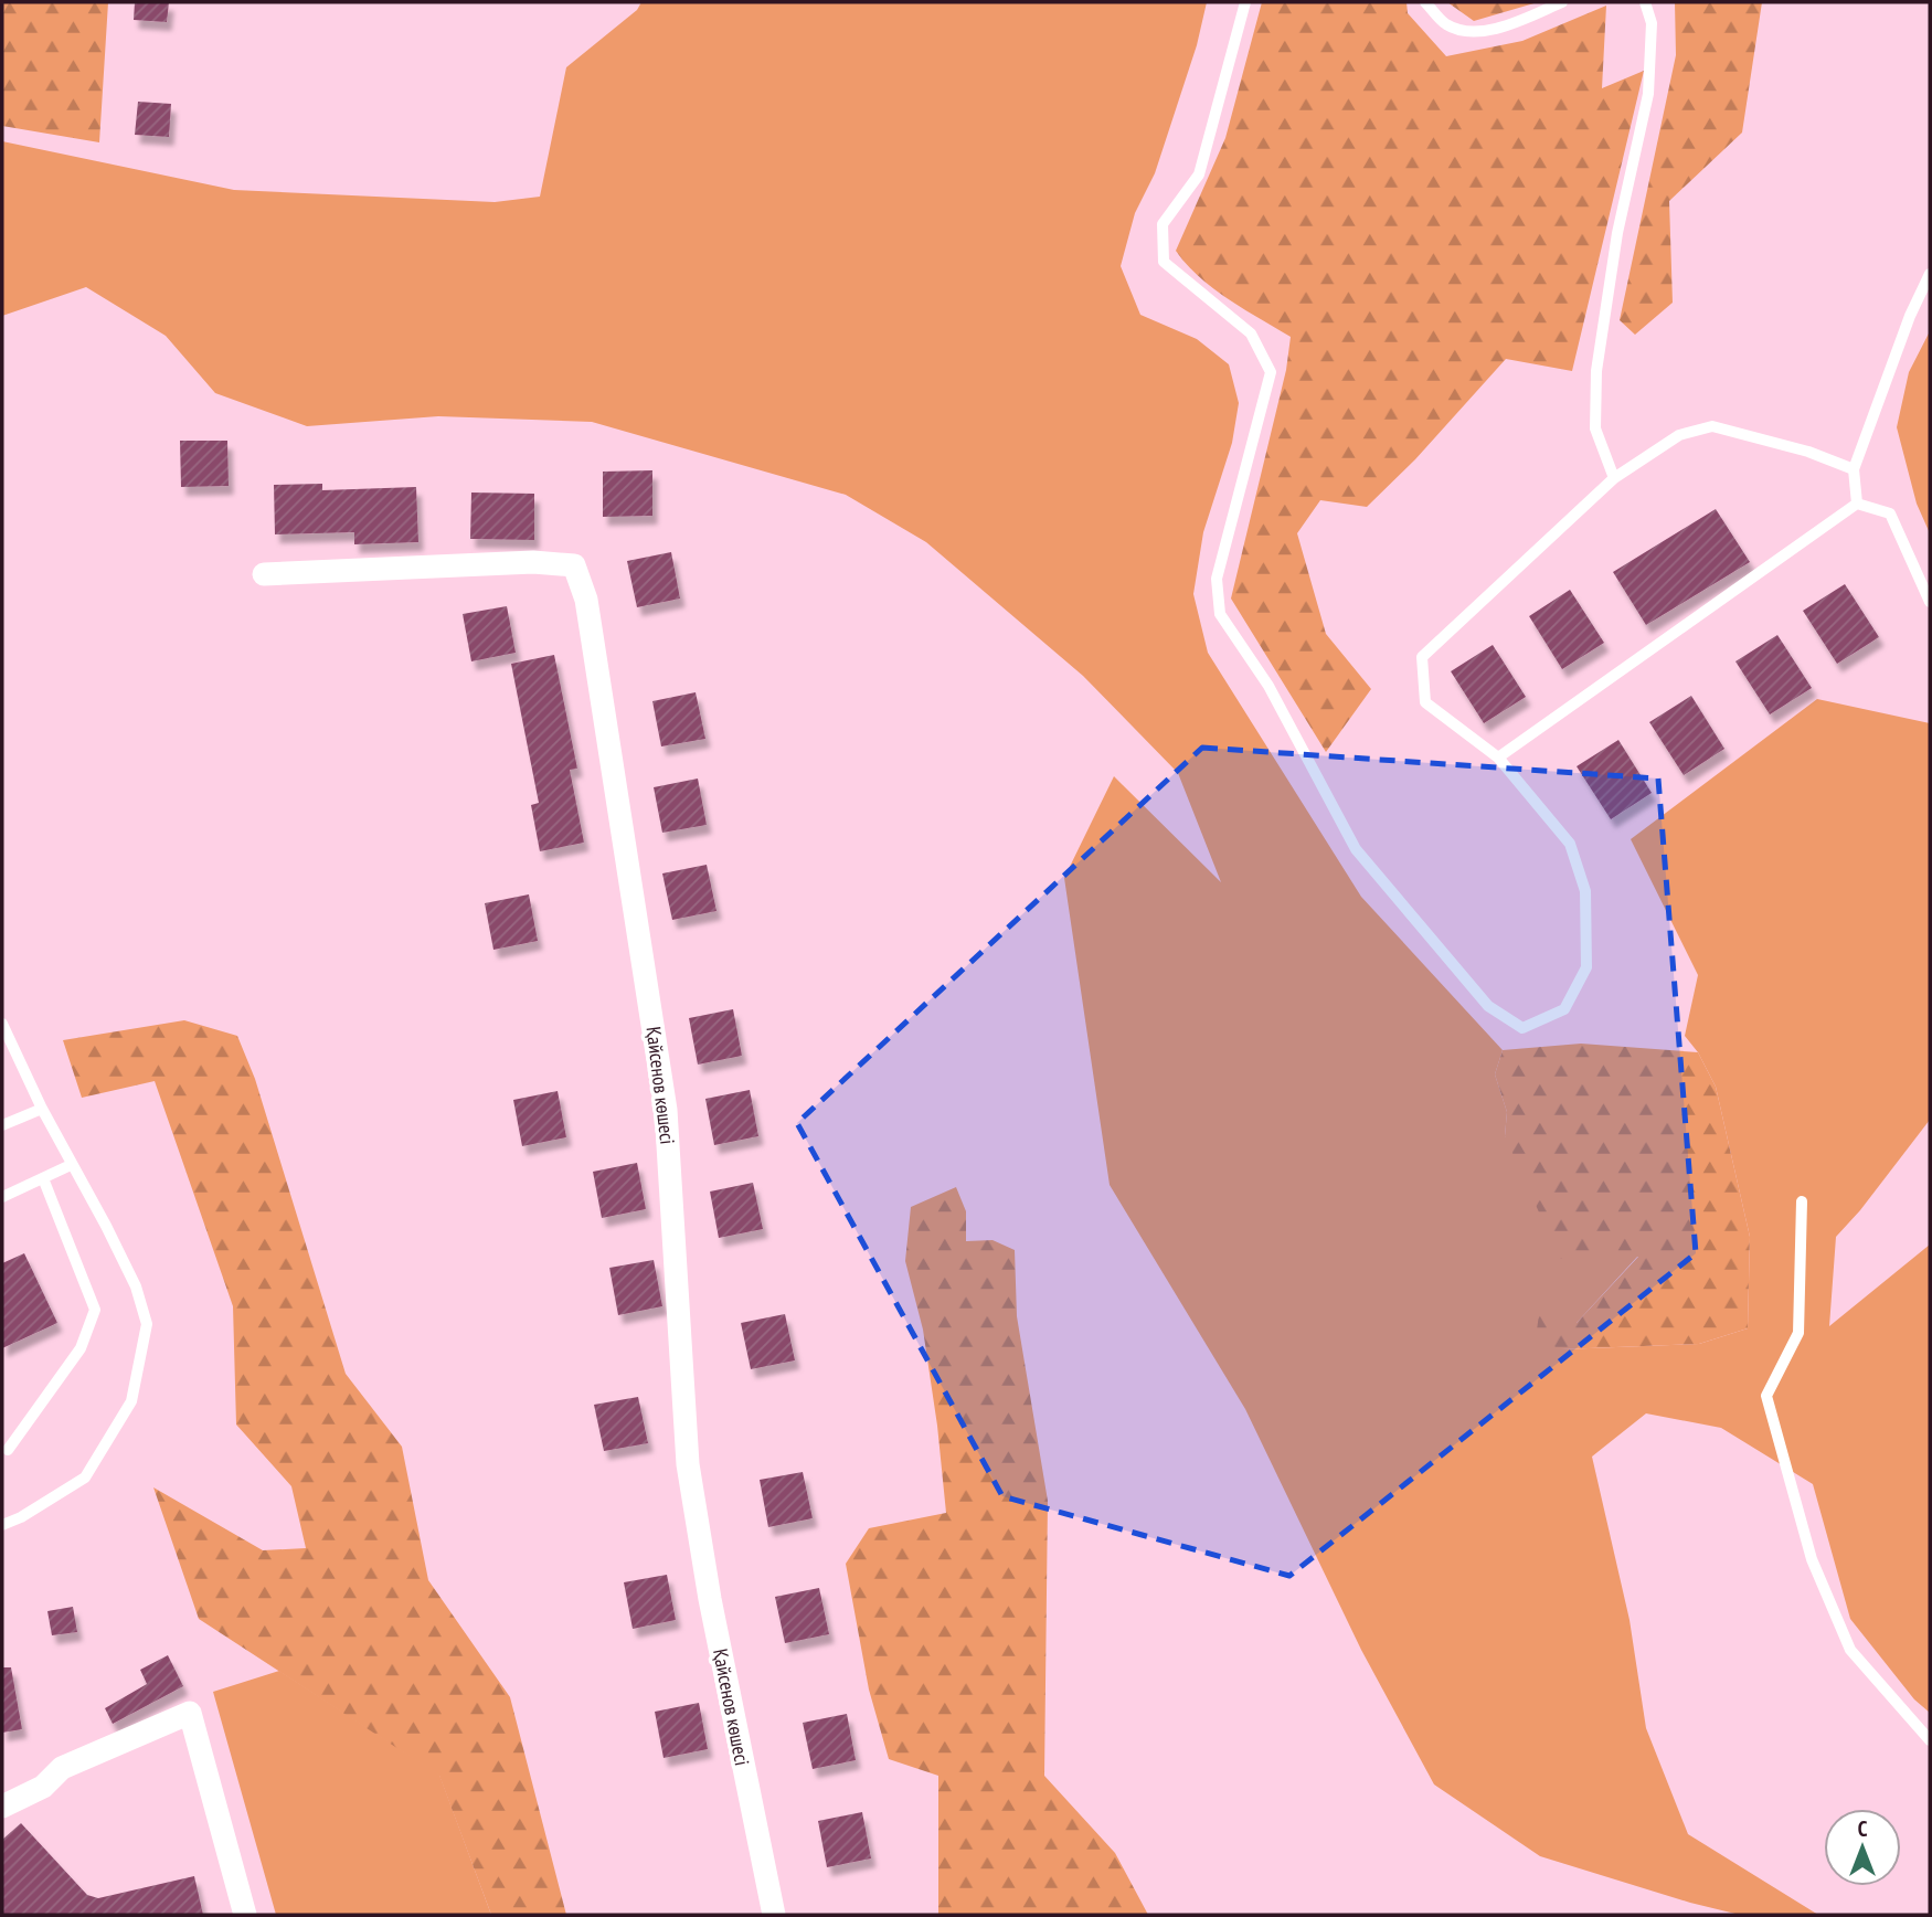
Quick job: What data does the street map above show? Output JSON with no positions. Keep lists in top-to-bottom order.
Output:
{
  "streets": {
    "street": ["Қайсенов көшесі"]
  },
  "north": "top"
}
